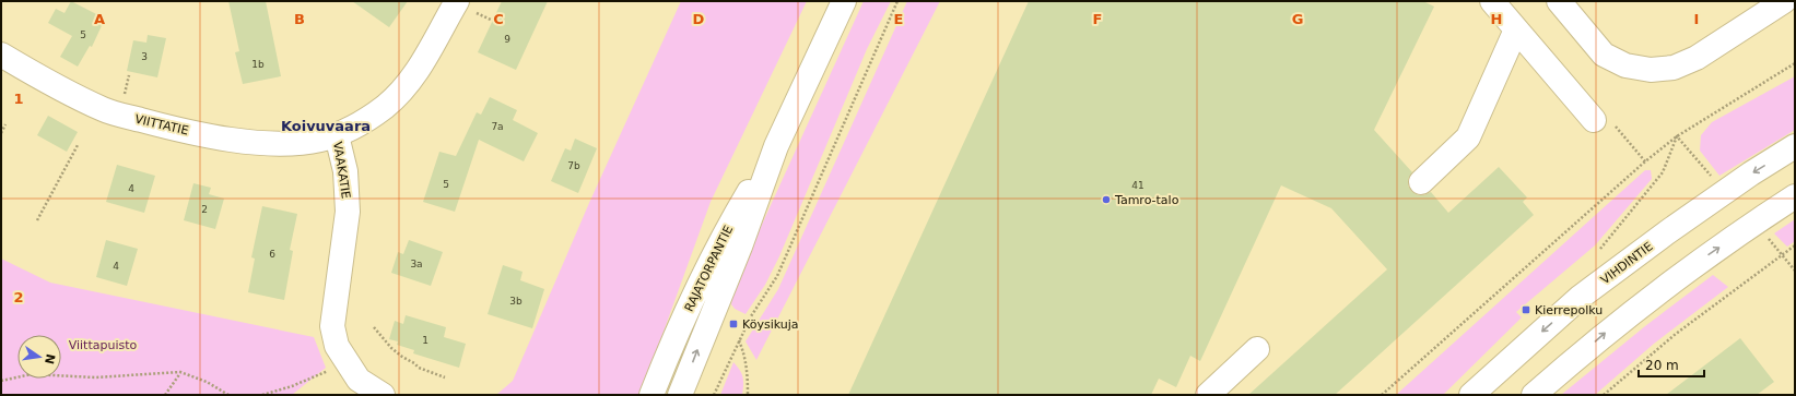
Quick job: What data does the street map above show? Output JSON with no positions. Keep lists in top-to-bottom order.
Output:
{
  "streets": {
    "main road": [
      "VIITTATIE",
      "VAAKATIE",
      "VIHDINTIE",
      "RAJATORPANTIE"
    ]
  },
  "crossings": [
    ["VIITTATIE", "VAAKATIE"]
  ],
  "districts": ["Koivuvaara"],
  "parks": ["Viittapuisto"],
  "places": {
    "other": ["Tamro-talo"],
    "transit": ["Kierrepolku", "Köysikuja"]
  },
  "house_numbers": [
    "5",
    "9",
    "3",
    "1b",
    "7a",
    "7b",
    "5",
    "41",
    "4",
    "2",
    "6",
    "3a",
    "4",
    "3b",
    "1"
  ],
  "scale_bar": "20 m",
  "north": "right",
  "grid": {
    "columns": [
      "A",
      "B",
      "C",
      "D",
      "E",
      "F",
      "G",
      "H",
      "I"
    ],
    "rows": ["1", "2"]
  }
}
